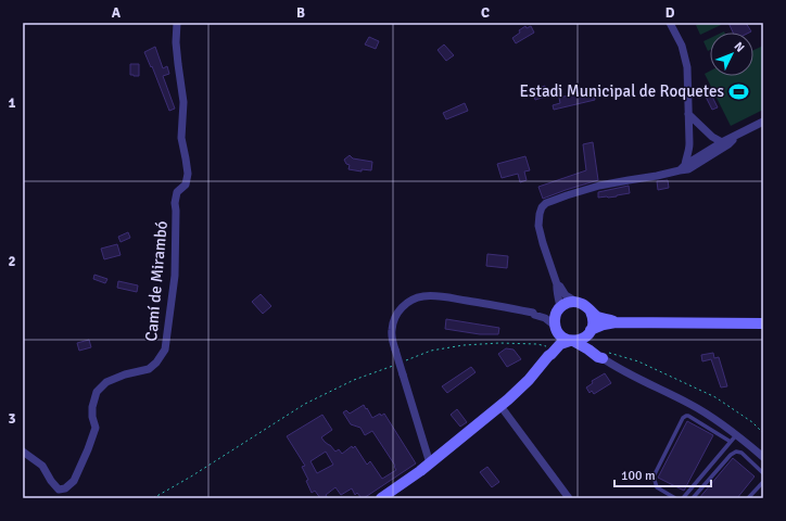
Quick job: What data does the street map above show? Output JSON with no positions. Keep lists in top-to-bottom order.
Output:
{
  "streets": {
    "street": ["Camí de Mirambó"]
  },
  "places": {
    "sports": ["Estadi Municipal de Roquetes"]
  },
  "scale_bar": "100 m",
  "north": "top right",
  "grid": {
    "columns": [
      "A",
      "B",
      "C",
      "D"
    ],
    "rows": ["1", "2", "3"]
  }
}
